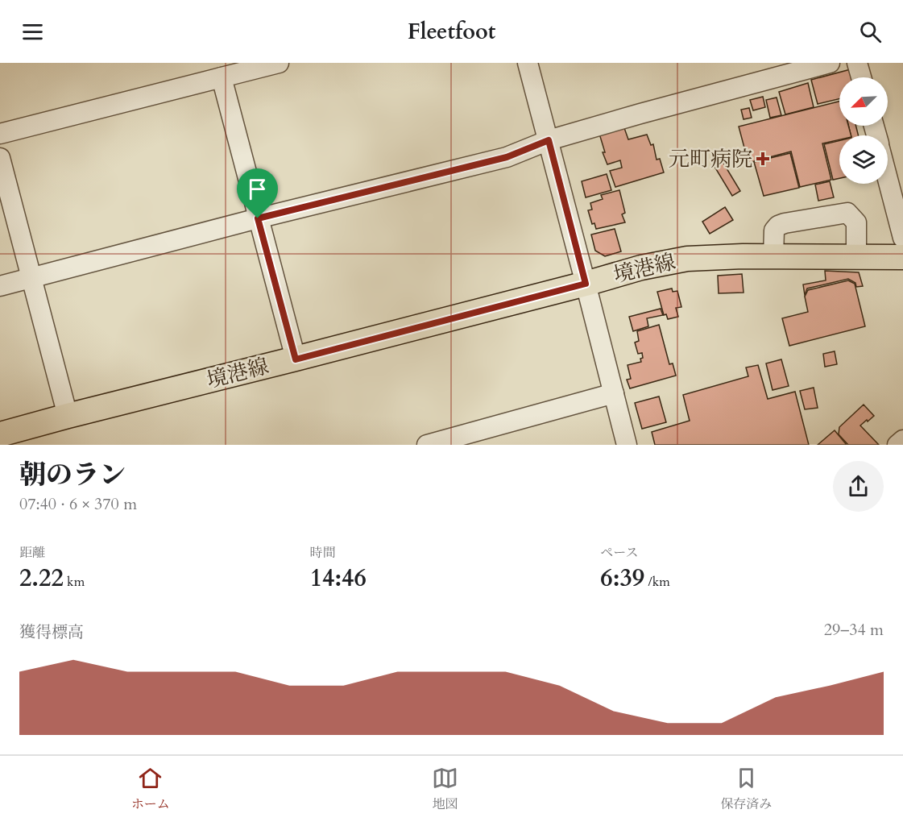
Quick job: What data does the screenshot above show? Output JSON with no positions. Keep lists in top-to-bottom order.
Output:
{
  "streets": {
    "main road": ["境港線"]
  },
  "places": {
    "health": ["元町病院"]
  },
  "north": "bottom left",
  "page": {
    "header": "Fleetfoot",
    "heading": ["朝のラン", "07:40 · 6 × 370 m"],
    "stats": [
      ["距離", "2.22 km"],
      ["時間", "14:46"],
      ["ペース", "6:39 /km"]
    ],
    "chart": ["獲得標高", "29–34 m"],
    "tabs": ["ホーム", "地図", "保存済み"]
  }
}
